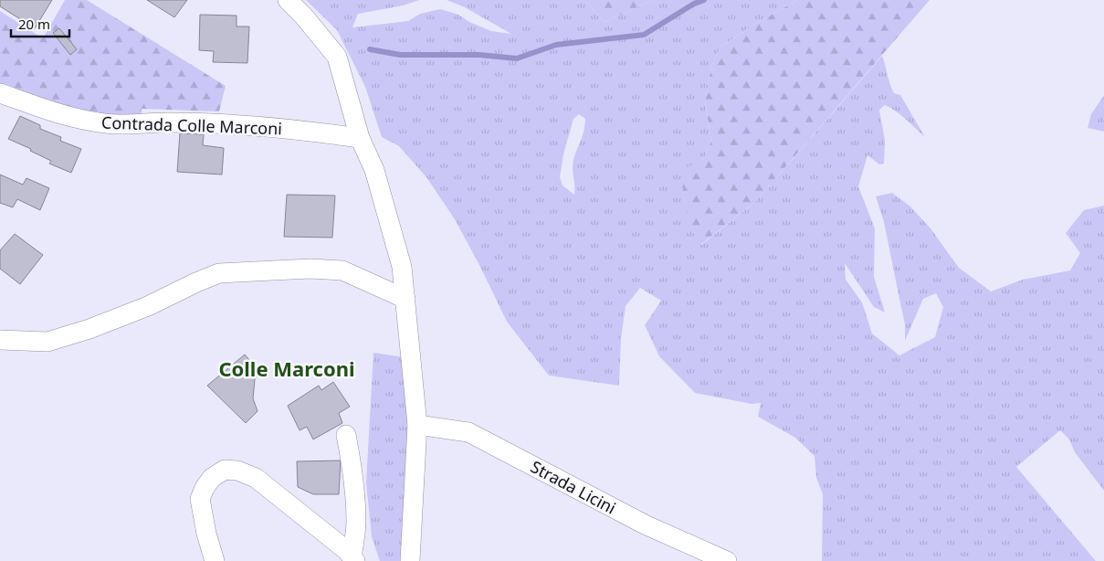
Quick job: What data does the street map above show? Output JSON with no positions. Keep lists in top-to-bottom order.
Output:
{
  "streets": {
    "street": ["Contrada Colle Marconi", "Strada Licini"]
  },
  "districts": ["Colle Marconi"],
  "scale_bar": "20 m"
}
